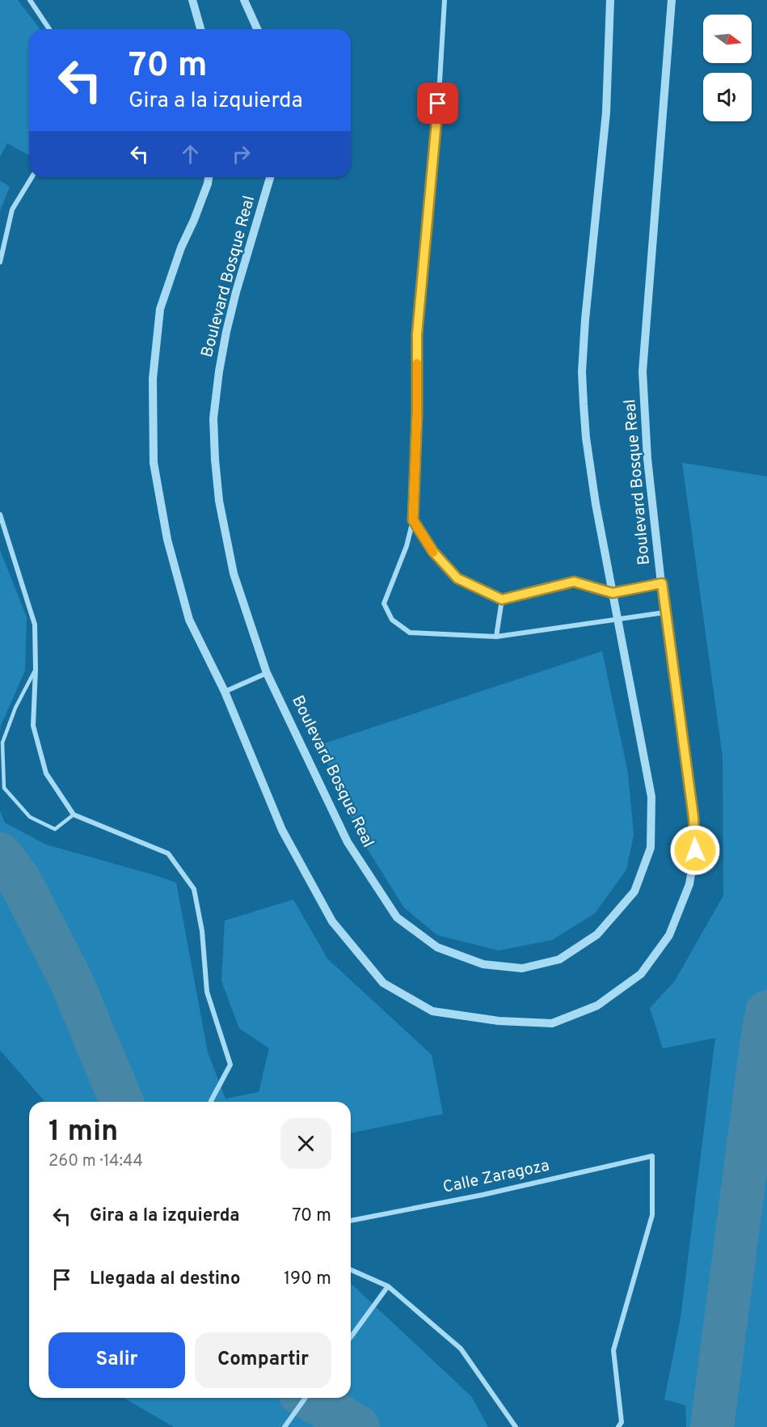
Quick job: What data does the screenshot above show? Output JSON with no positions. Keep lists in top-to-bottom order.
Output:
{
  "streets": {
    "street": ["Boulevard Bosque Real", "Calle Zaragoza"]
  },
  "north": "right",
  "page": {
    "turn": ["70 m", "Gira a la izquierda"],
    "heading": ["1 min", "260 m · 14:44"],
    "list": [
      {
        "name": "Gira a la izquierda",
        "value": "70 m"
      },
      {
        "name": "Llegada al destino",
        "value": "190 m"
      }
    ],
    "buttons": ["Salir", "Compartir"]
  }
}
